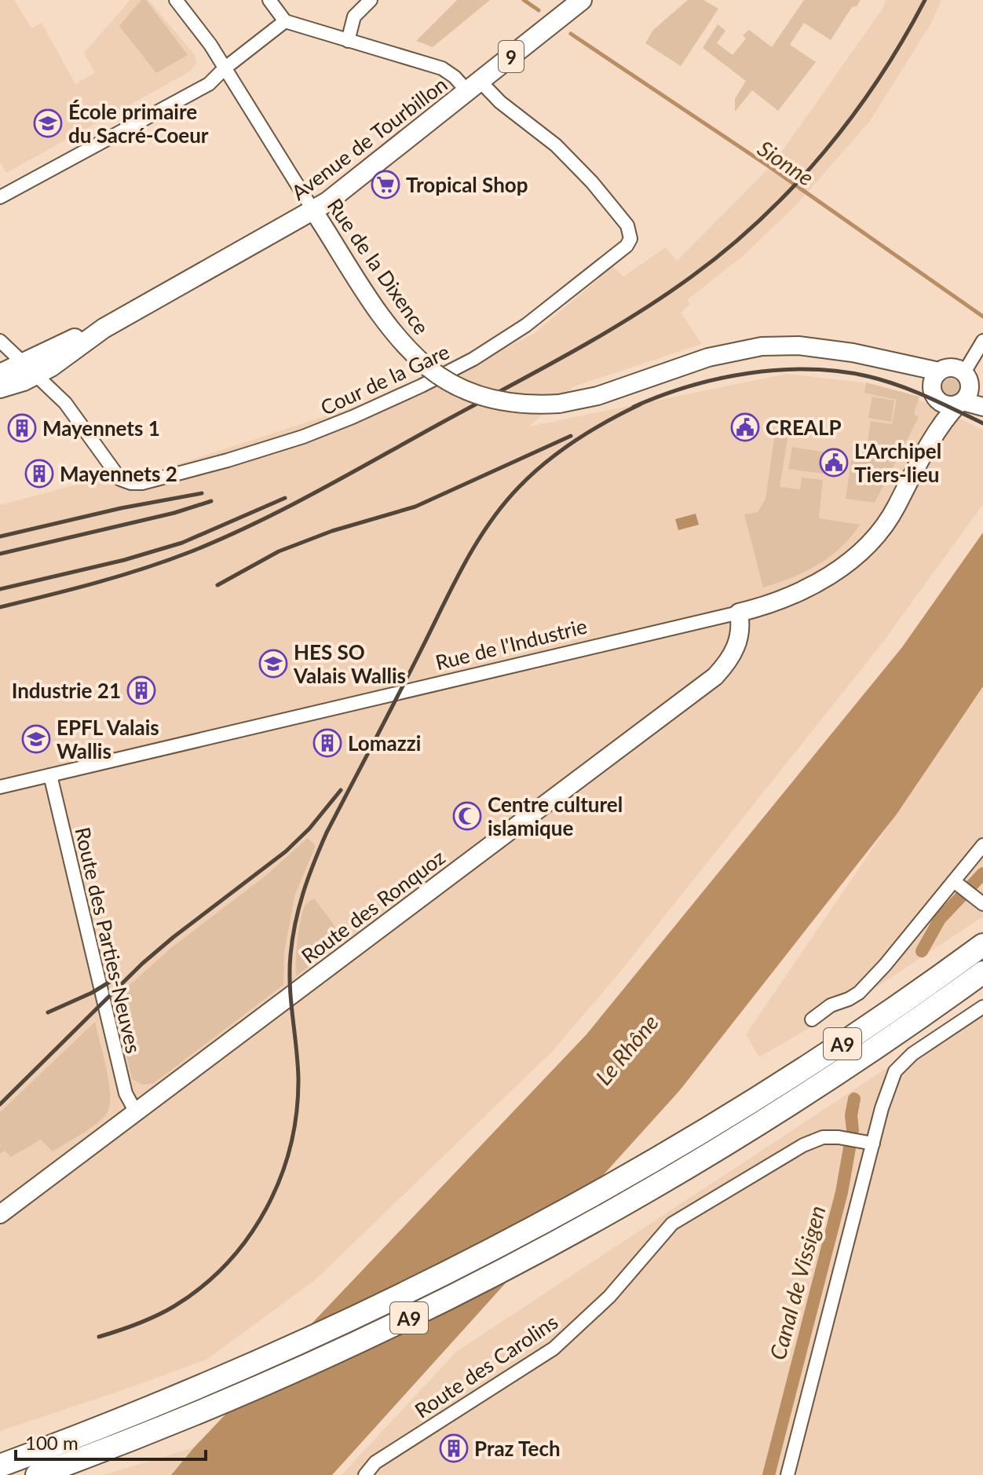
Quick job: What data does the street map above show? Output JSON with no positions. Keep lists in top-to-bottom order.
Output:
{
  "streets": {
    "highway": ["A9"],
    "main road": ["9", "Avenue de Tourbillon"],
    "street": [
      "Rue de la Dixence",
      "Cour de la Gare",
      "Rue de l'Industrie",
      "Route des Ronquoz",
      "Route des Parties-Neuves",
      "Route des Carolins"
    ]
  },
  "crossings": [
    ["Avenue de Tourbillon", "Rue de la Dixence"],
    ["Avenue de Tourbillon", "Cour de la Gare"],
    ["Rue de la Dixence", "Rue de l'Industrie"],
    ["Rue de l'Industrie", "Route des Ronquoz"],
    ["Rue de l'Industrie", "Route des Parties-Neuves"],
    ["Route des Ronquoz", "Route des Parties-Neuves"]
  ],
  "water": ["Sionne", "Le Rhône", "Canal de Vissigen"],
  "places": {
    "school or university": ["École primaire du Sacré-Coeur", "HES SO Valais Wallis", "EPFL Valais Wallis"],
    "supermarket": ["Tropical Shop"],
    "public building": ["CREALP", "L'Archipel Tiers-lieu"],
    "building": [
      "Mayennets 1",
      "Mayennets 2",
      "Industrie 21",
      "Lomazzi",
      "Praz Tech"
    ],
    "mosque": ["Centre culturel islamique"]
  },
  "scale_bar": "100 m"
}
